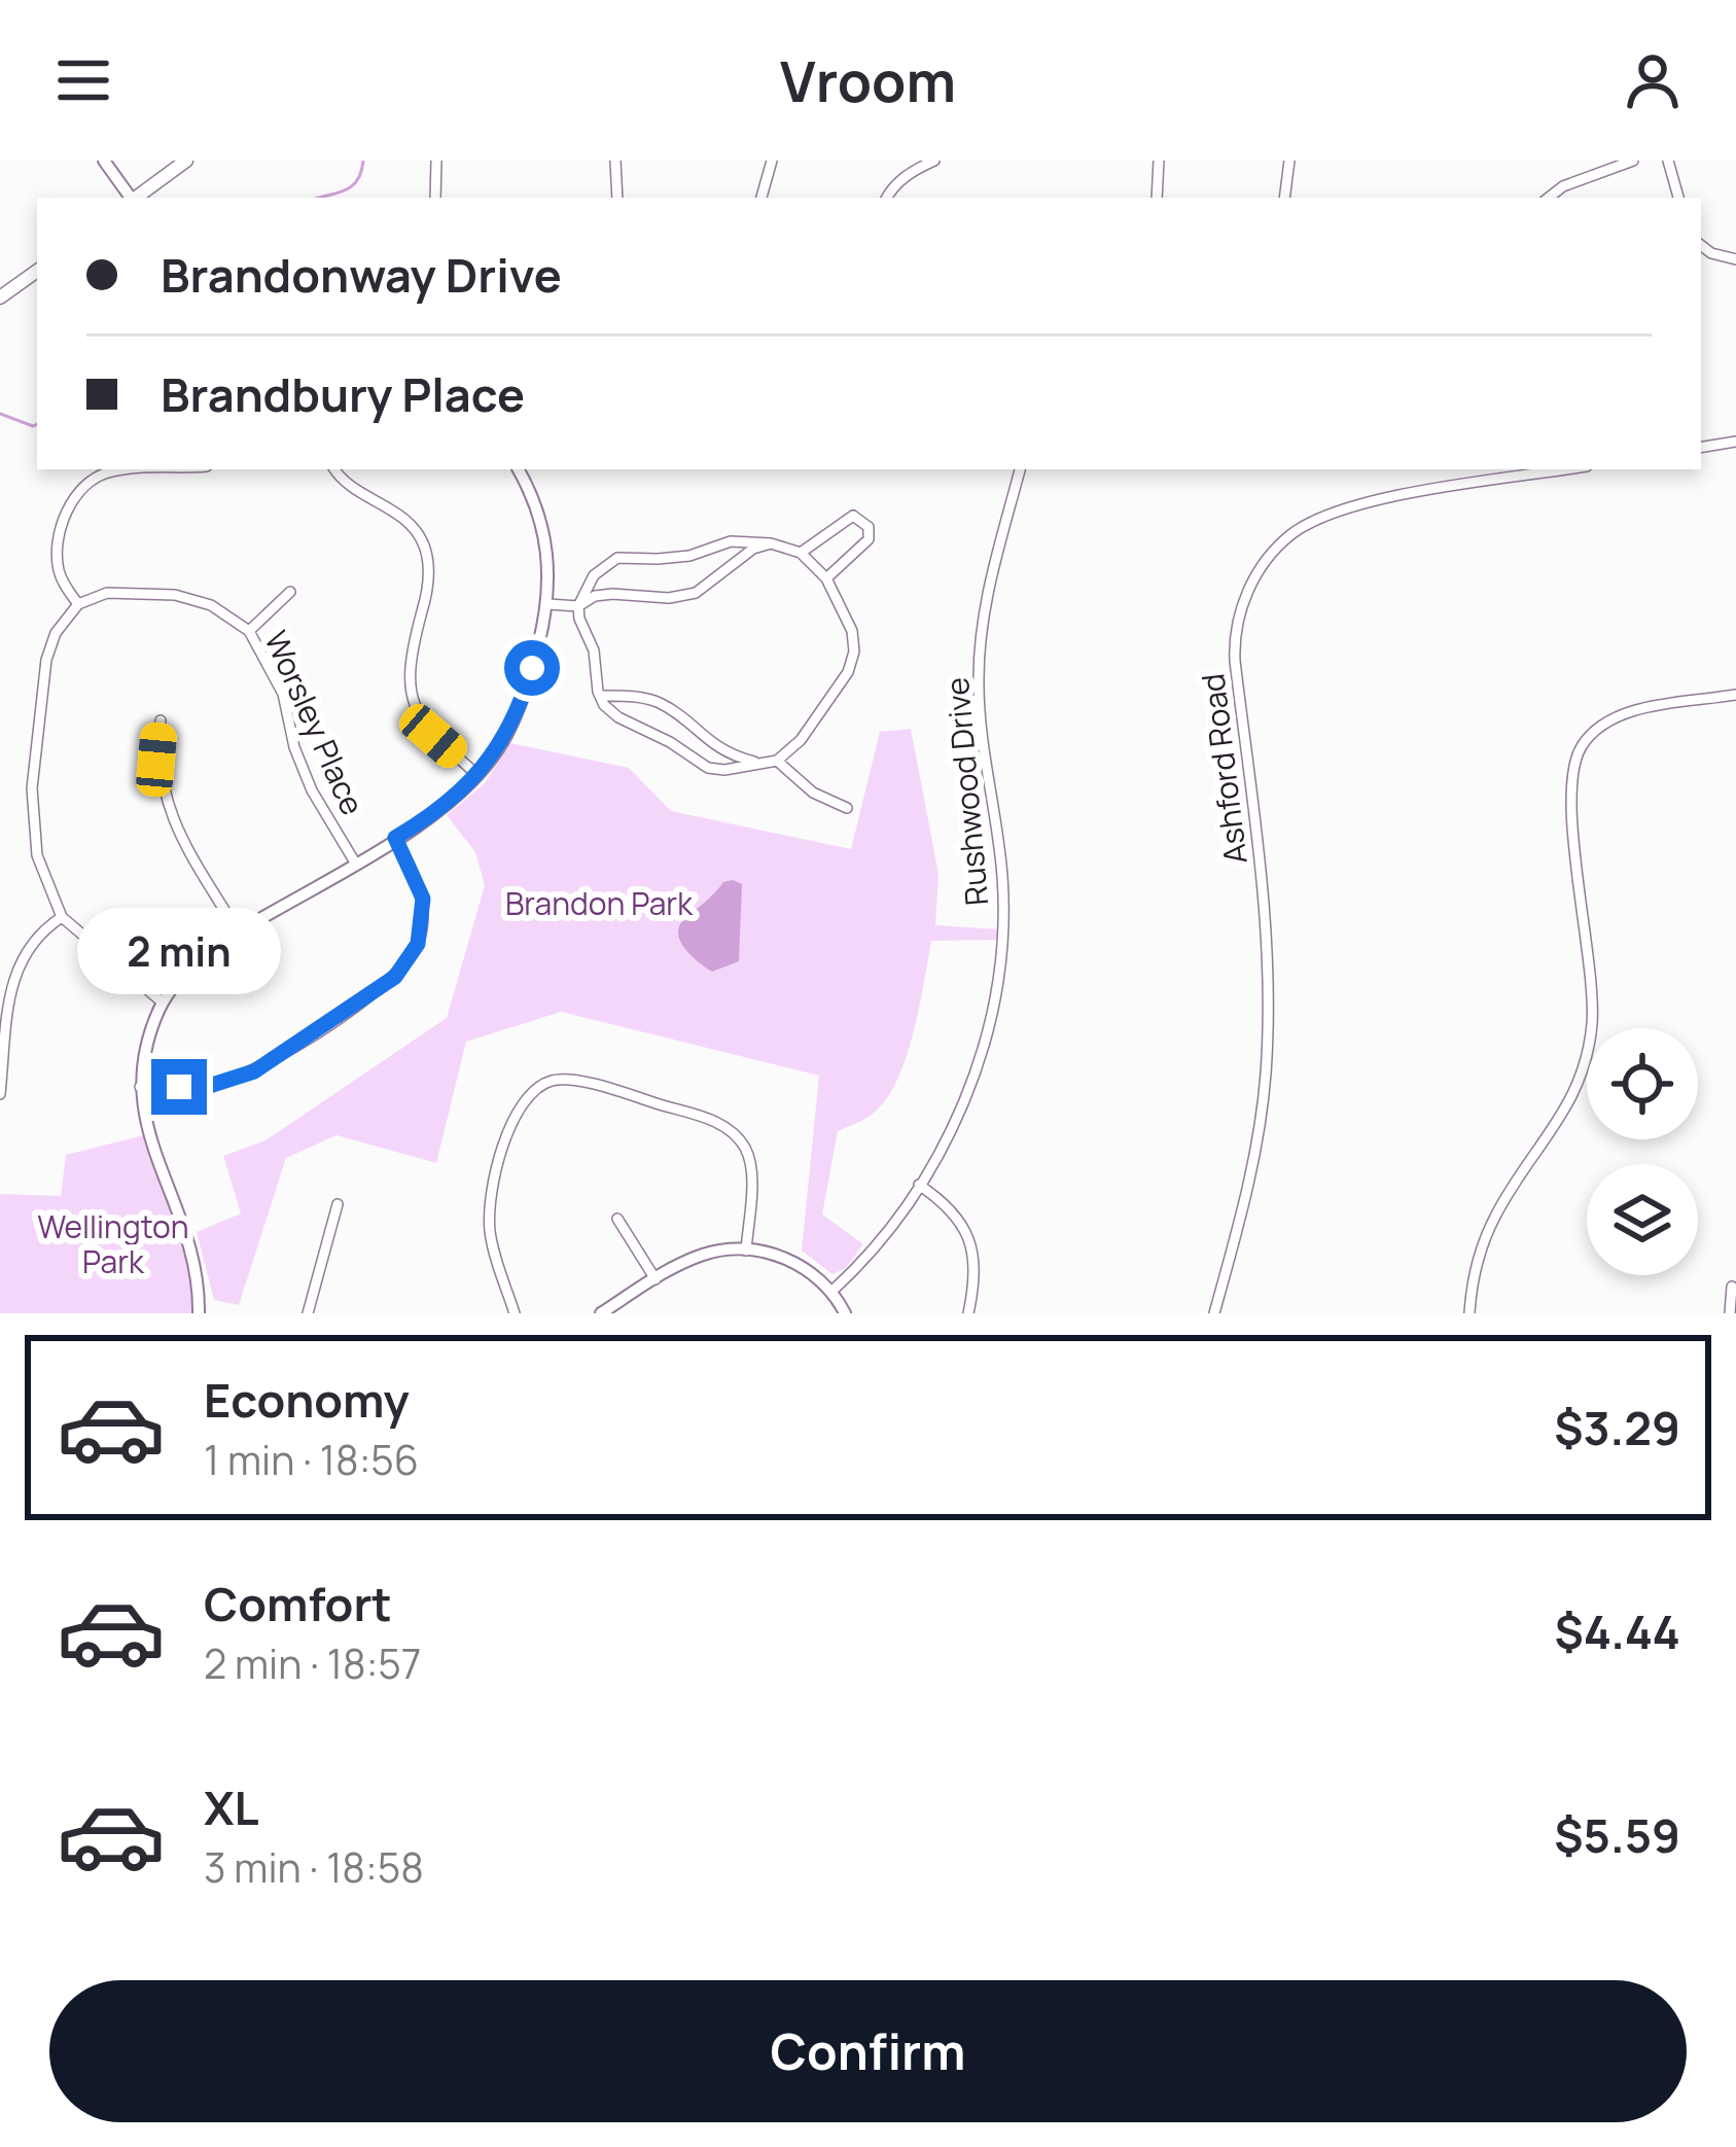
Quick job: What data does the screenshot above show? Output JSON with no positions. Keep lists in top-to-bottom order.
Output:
{
  "streets": {
    "street": ["Worsley Place", "Ashford Road", "Rushwood Drive"]
  },
  "parks": ["Brandon Park", "Wellington Park"],
  "page": {
    "header": "Vroom",
    "banner": ["Brandonway Drive", "Brandbury Place"],
    "bubble": "2 min",
    "list": [
      {
        "name": "Economy",
        "note": "1 min · 18:56",
        "value": "$3.29"
      },
      {
        "name": "Comfort",
        "note": "2 min · 18:57",
        "value": "$4.44"
      },
      {
        "name": "XL",
        "note": "3 min · 18:58",
        "value": "$5.59"
      }
    ],
    "buttons": "Confirm"
  }
}
